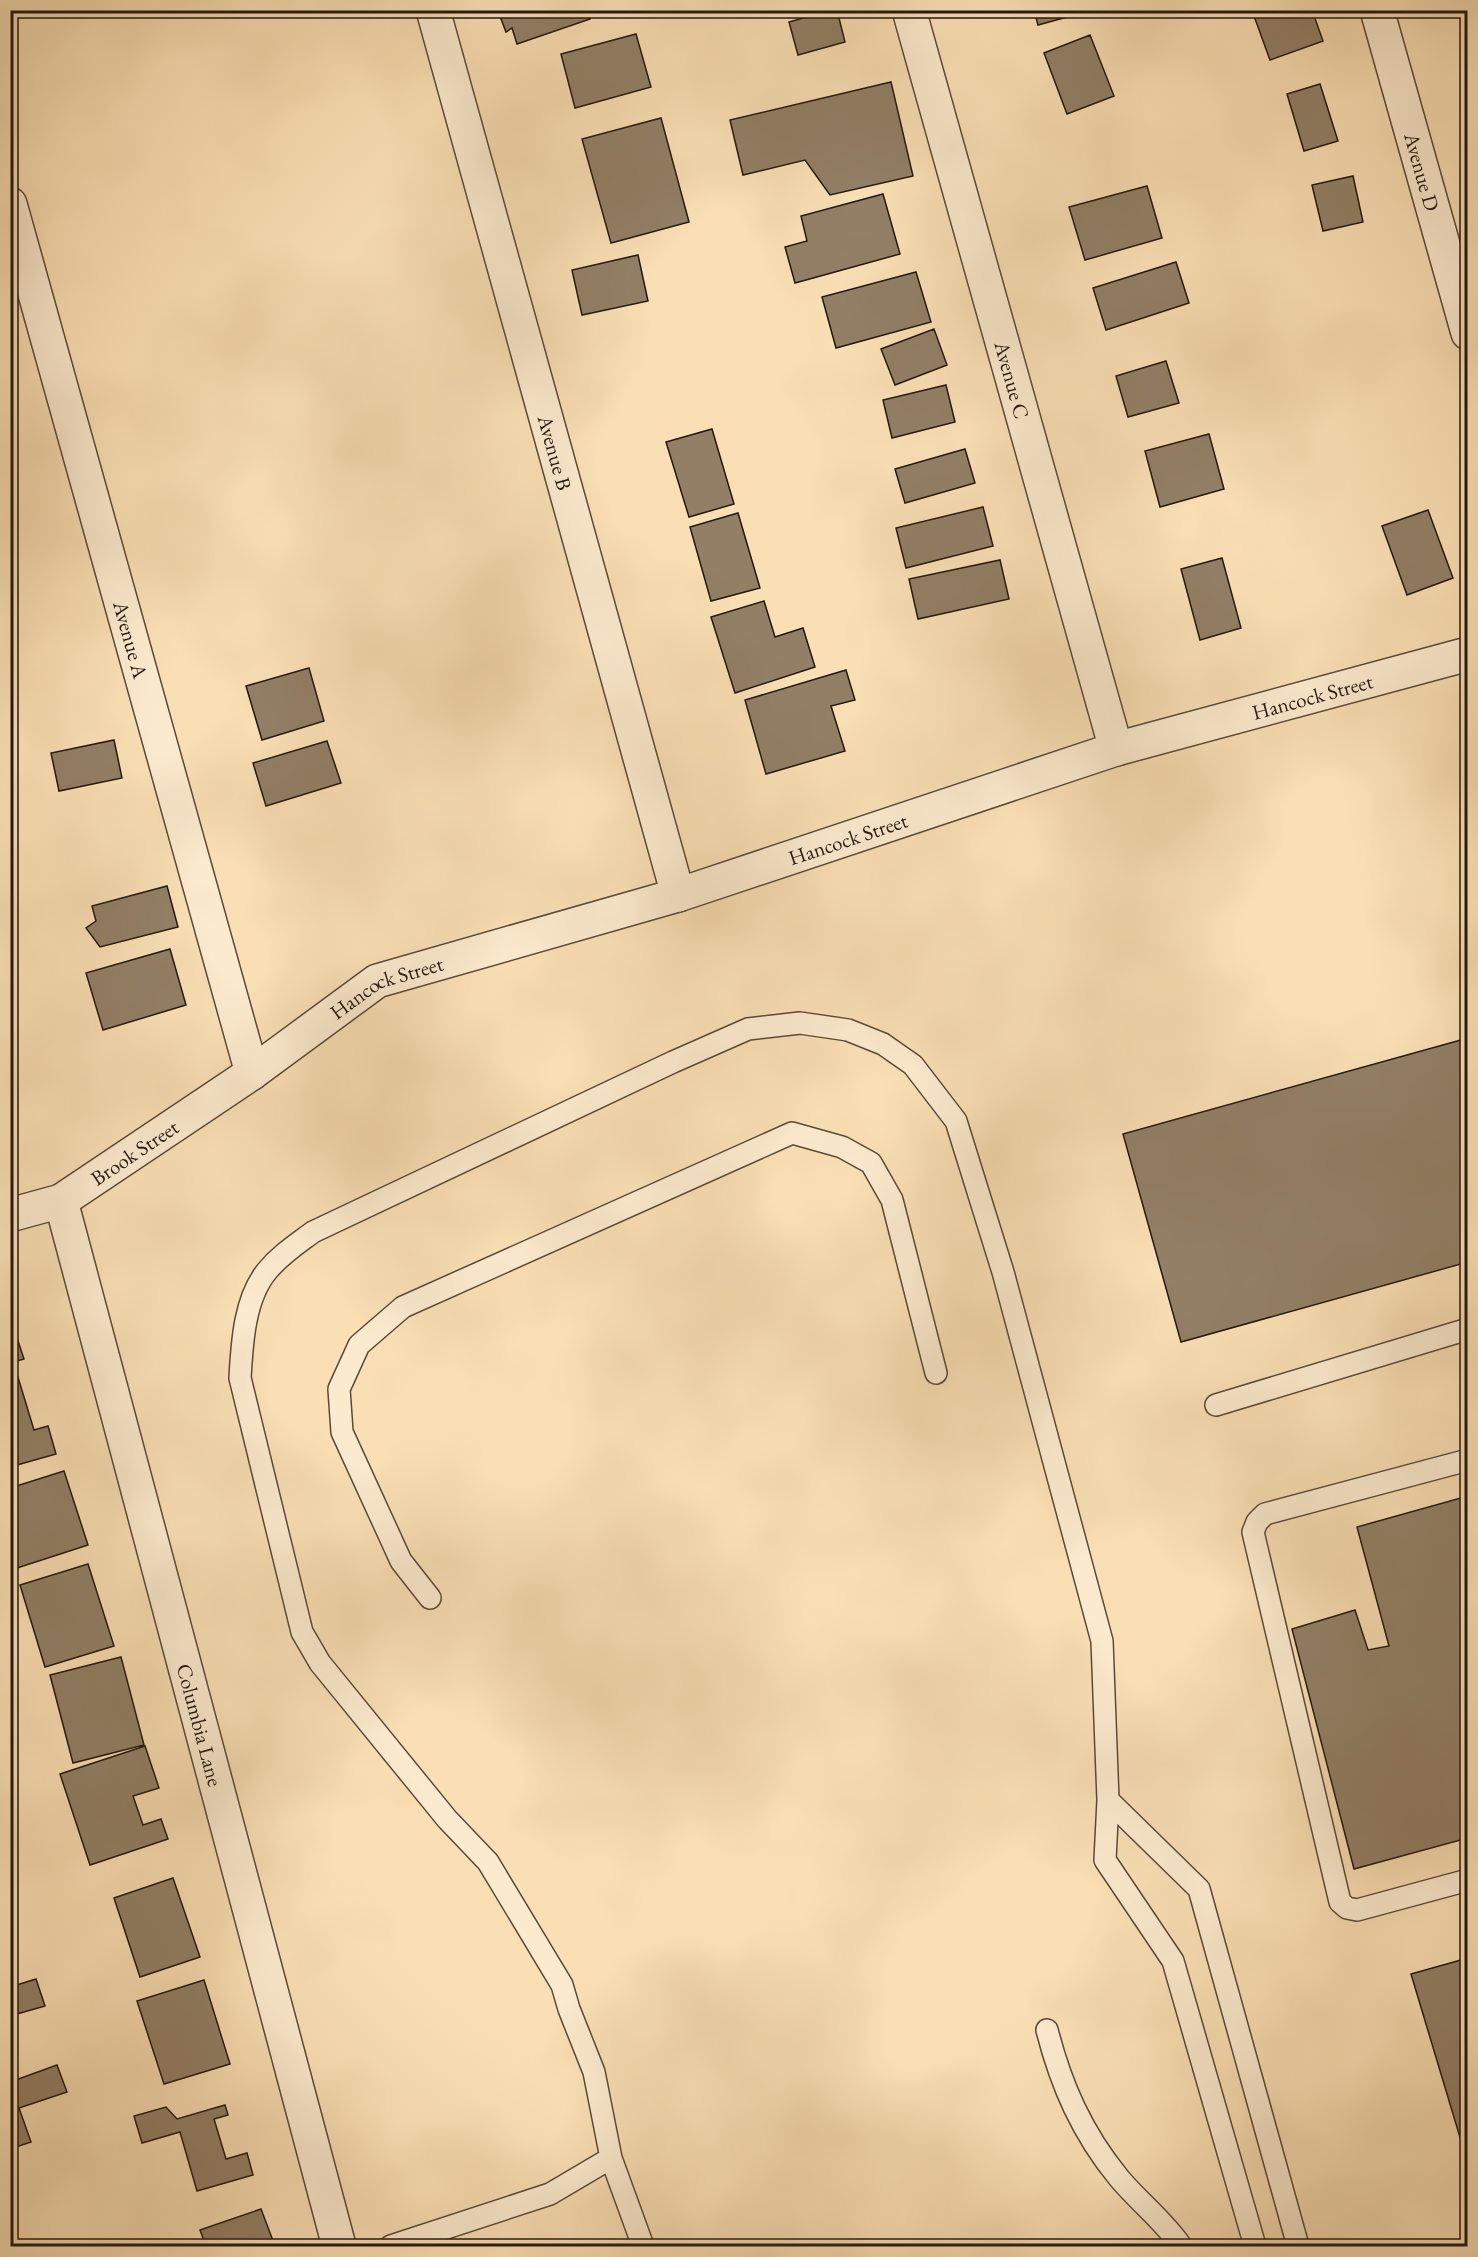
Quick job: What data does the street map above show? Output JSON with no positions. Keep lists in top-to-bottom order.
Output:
{
  "streets": {
    "street": [
      "Avenue D",
      "Avenue C",
      "Avenue B",
      "Avenue A",
      "Hancock Street",
      "Brook Street",
      "Columbia Lane"
    ]
  },
  "crossings": [
    ["Avenue C", "Hancock Street"],
    ["Avenue B", "Hancock Street"],
    ["Avenue A", "Hancock Street"],
    ["Avenue A", "Brook Street"],
    ["Hancock Street", "Brook Street"],
    ["Brook Street", "Columbia Lane"]
  ]
}
